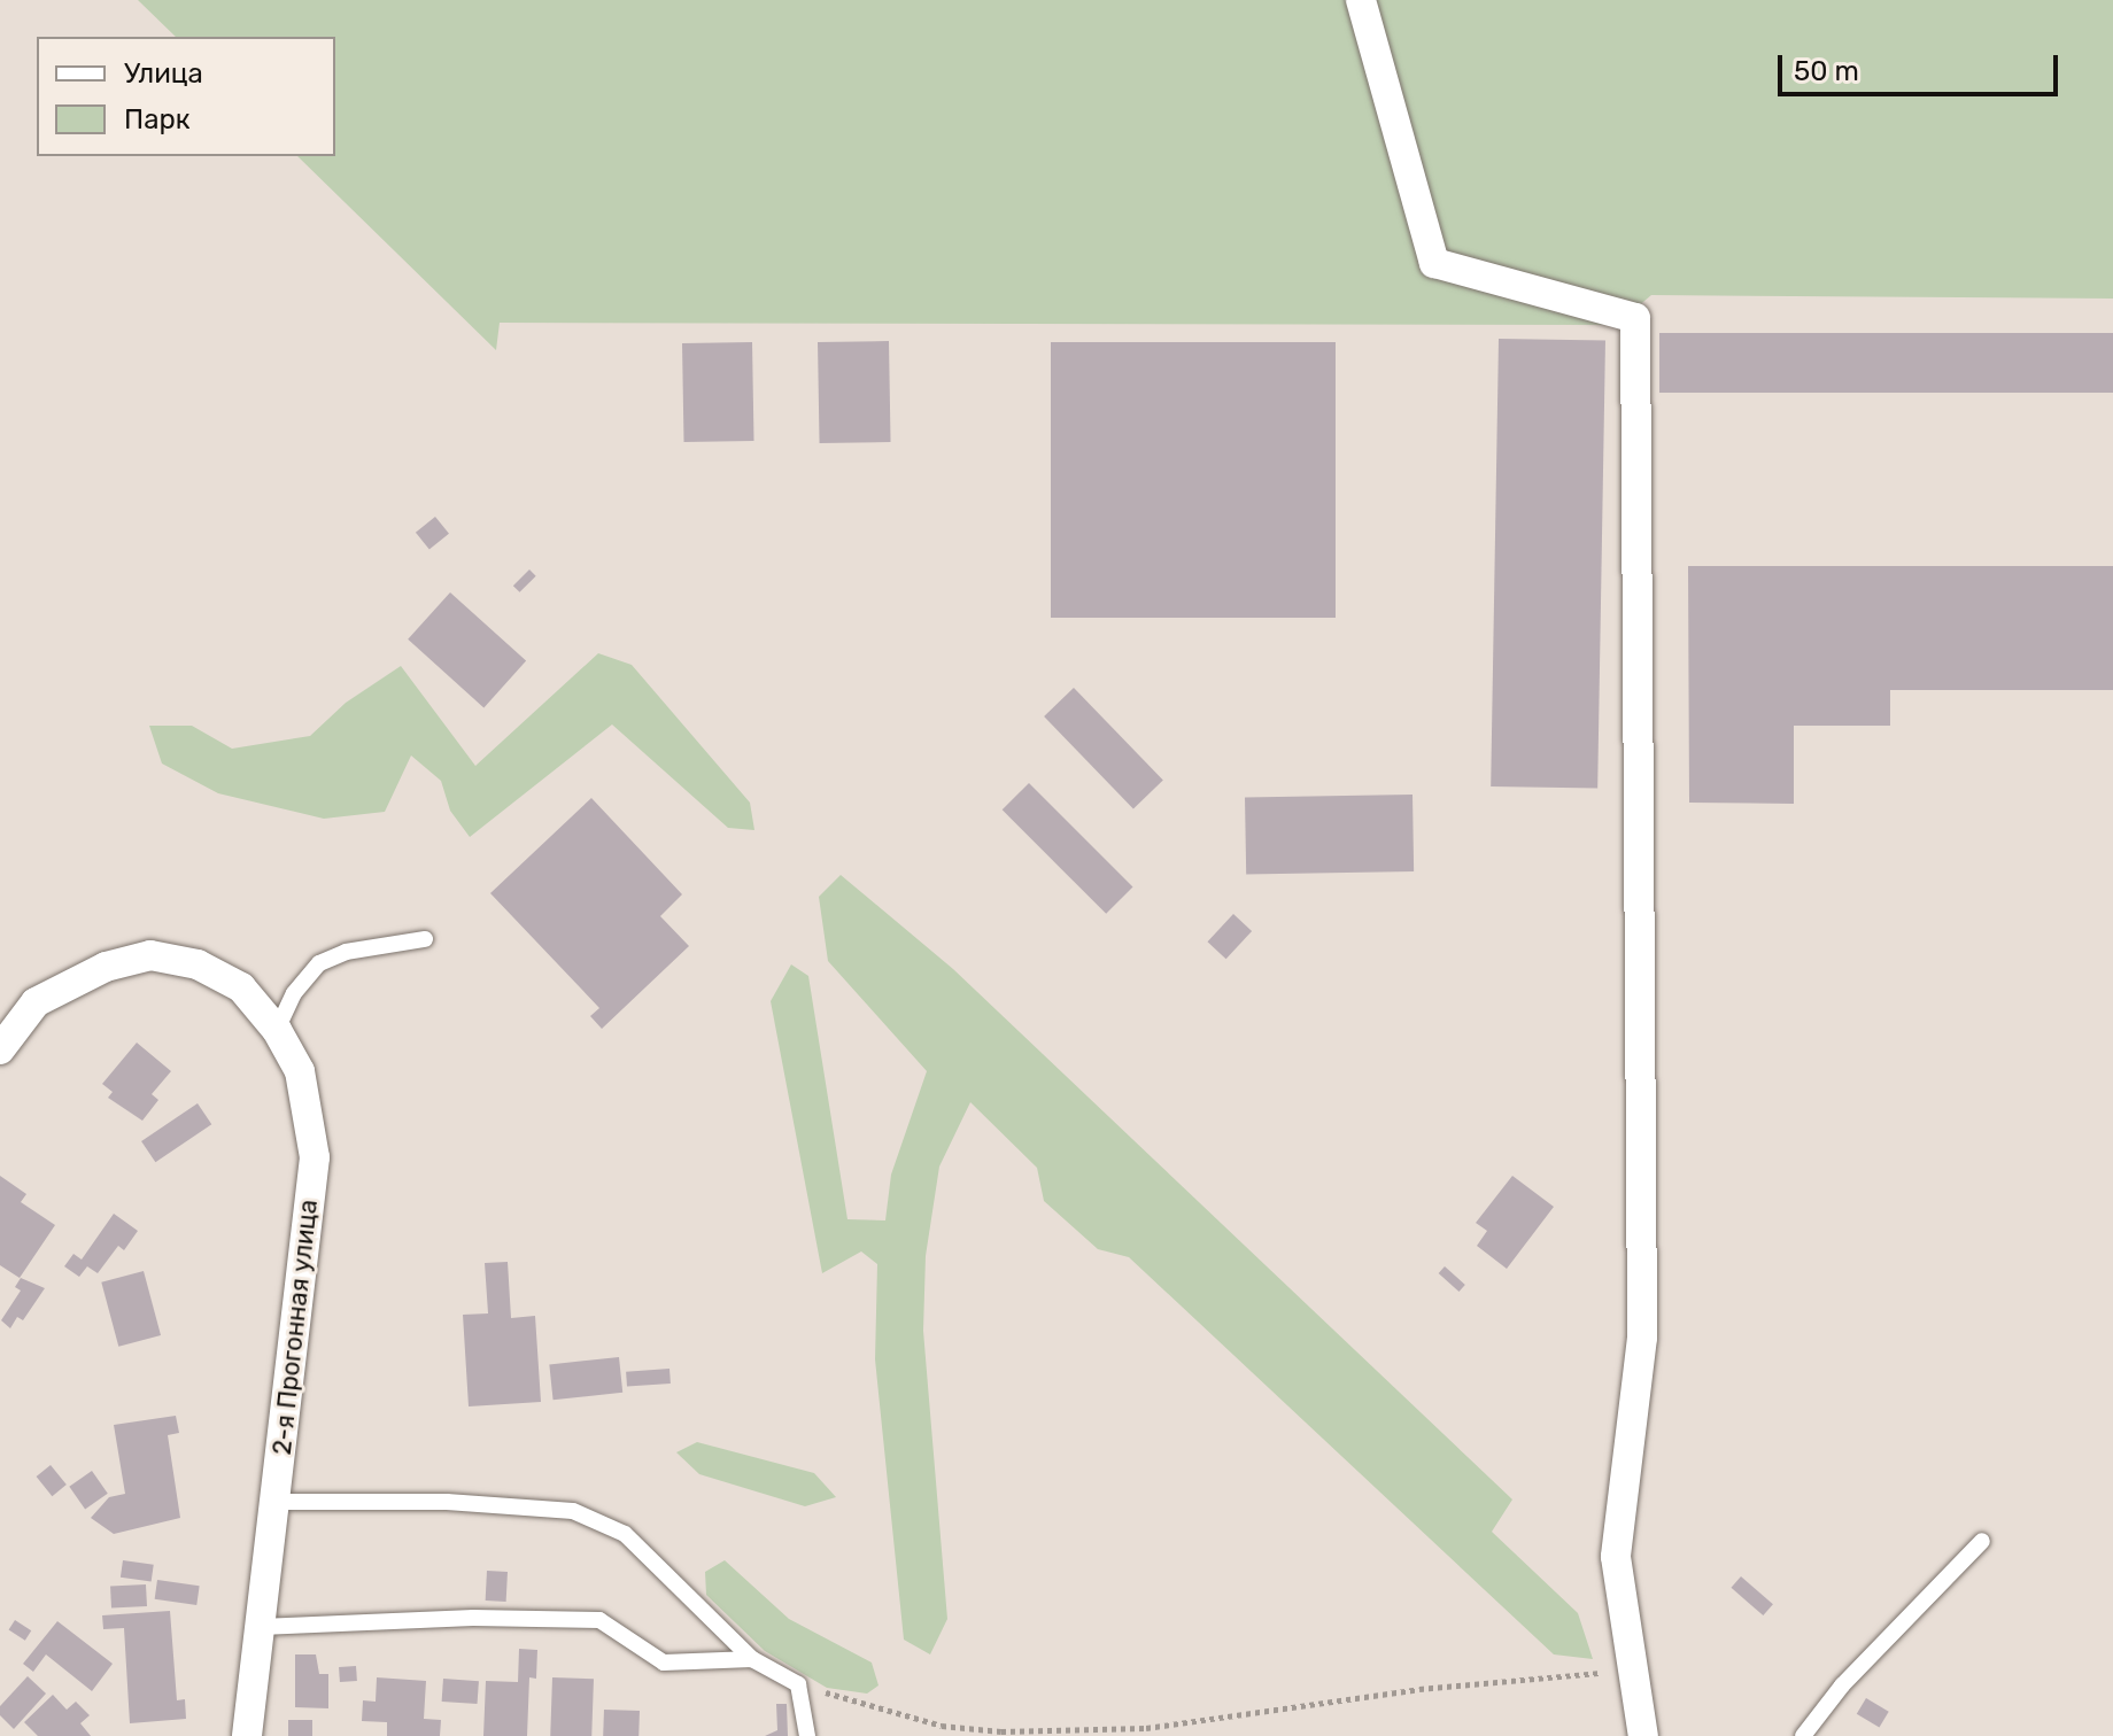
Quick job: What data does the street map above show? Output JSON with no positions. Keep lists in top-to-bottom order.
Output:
{
  "streets": {
    "street": ["2-я Прогонная улица"]
  },
  "legend": ["Улица", "Парк"],
  "scale_bar": "50 m"
}
